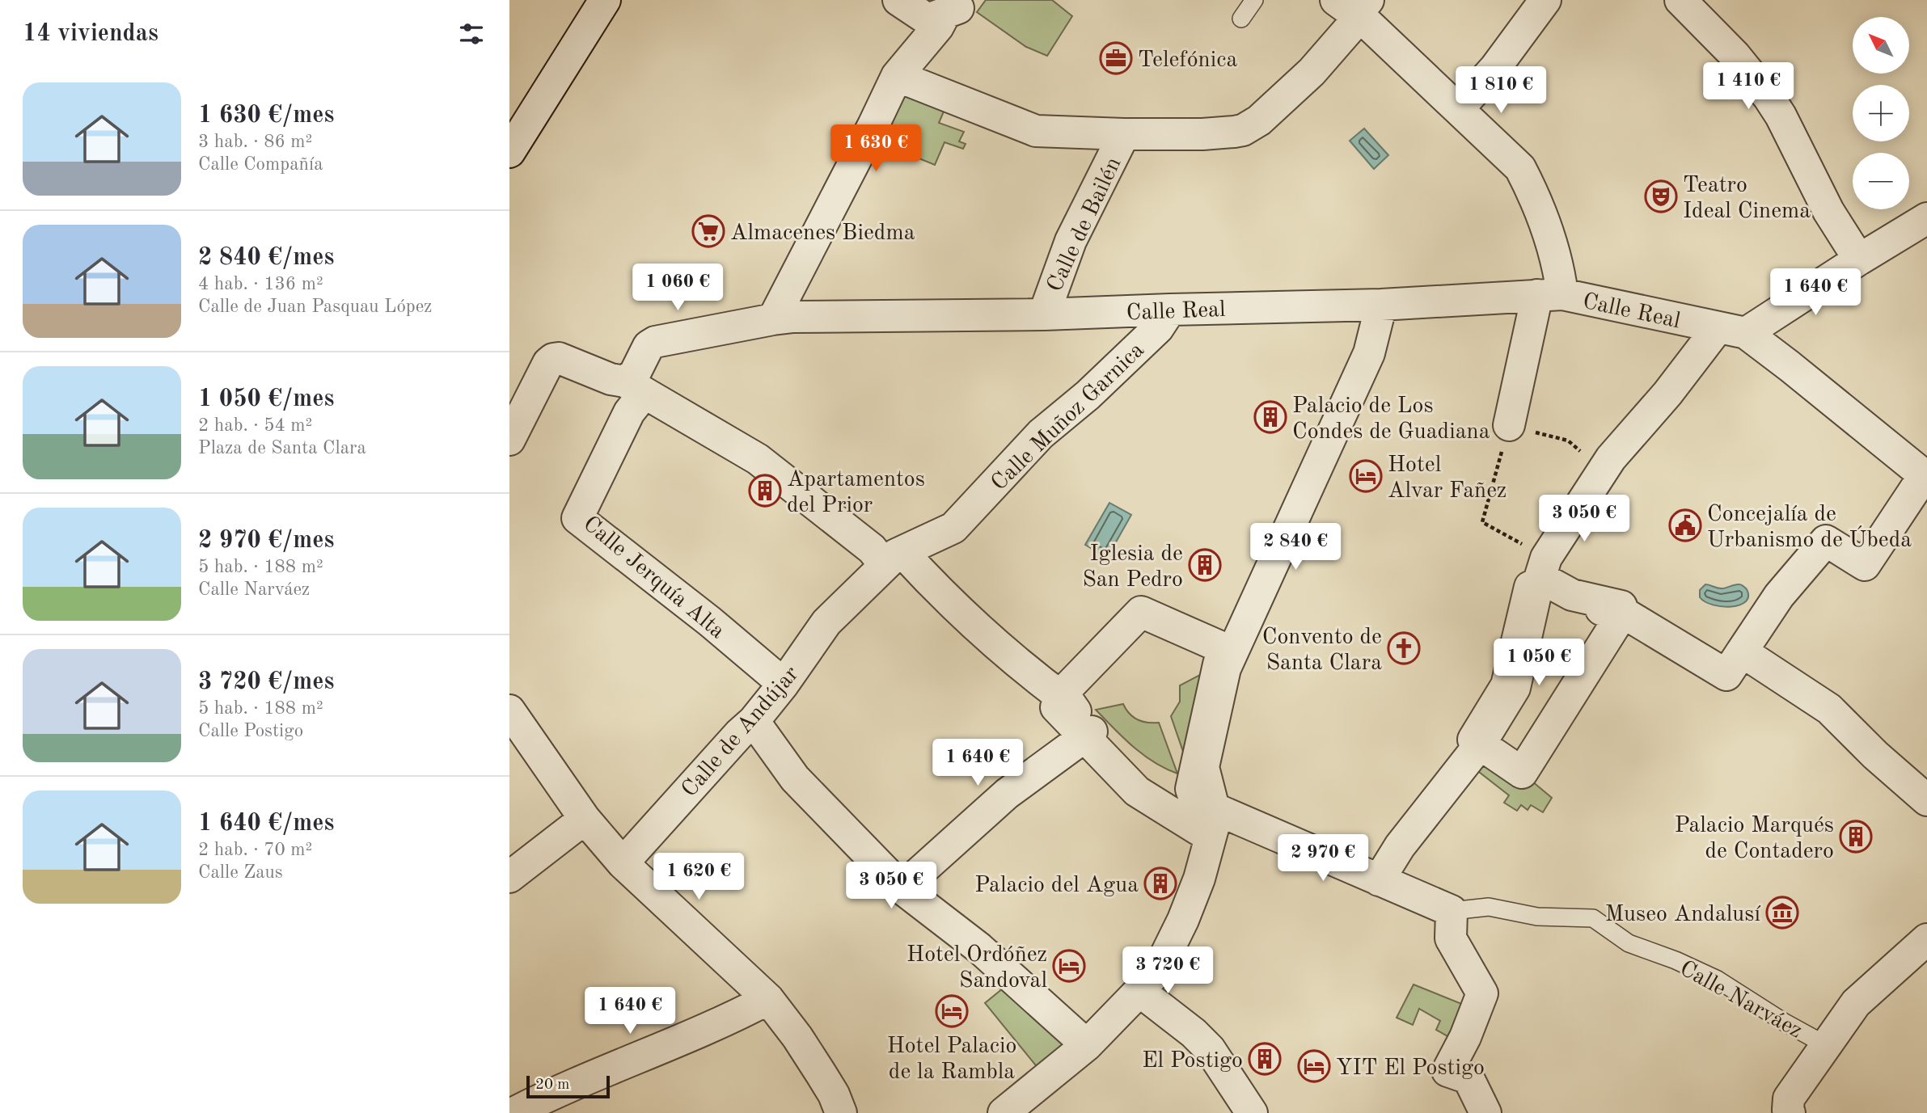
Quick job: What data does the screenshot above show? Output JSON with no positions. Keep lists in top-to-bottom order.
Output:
{
  "streets": {
    "street": [
      "Calle de Bailén",
      "Calle Real",
      "Calle Muñoz Garnica",
      "Calle Jerquía Alta",
      "Calle de Andújar",
      "Calle Narváez"
    ]
  },
  "crossings": [
    ["Calle de Bailén", "Calle Real"],
    ["Calle Real", "Calle Muñoz Garnica"],
    ["Calle Real", "Calle Jerquía Alta"],
    ["Calle Muñoz Garnica", "Calle de Andújar"],
    ["Calle Jerquía Alta", "Calle de Andújar"]
  ],
  "places": {
    "office": ["Telefónica"],
    "theatre": ["Teatro Ideal Cinema"],
    "supermarket": ["Almacenes Biedma"],
    "building": [
      "Palacio de Los Condes de Guadiana",
      "Apartamentos del Prior",
      "Iglesia de San Pedro",
      "Palacio Marqués de Contadero",
      "Palacio del Agua",
      "El Postigo"
    ],
    "hotel": [
      "Hotel Alvar Fañez",
      "Hotel Ordóñez Sandoval",
      "Hotel Palacio de la Rambla",
      "YIT El Postigo"
    ],
    "public building": ["Concejalía de Urbanismo de Úbeda"],
    "church": ["Convento de Santa Clara"],
    "museum": ["Museo Andalusí"]
  },
  "scale_bar": "20 m",
  "north": "top left",
  "page": {
    "heading": "14 viviendas",
    "map_buttons": ["+", "−"],
    "price": [
      "1 410 €",
      "1 810 €",
      "1 630 €",
      "1 060 €",
      "1 640 €",
      "3 050 €",
      "2 840 €",
      "1 050 €",
      "1 640 €",
      "2 970 €",
      "1 620 €",
      "3 050 €",
      "3 720 €",
      "1 640 €"
    ],
    "list": [
      {
        "name": "1 630 €/mes",
        "note": "3 hab. · 86 m² · Calle Compañía"
      },
      {
        "name": "2 840 €/mes",
        "note": "4 hab. · 136 m² · Calle de Juan Pasquau López"
      },
      {
        "name": "1 050 €/mes",
        "note": "2 hab. · 54 m² · Plaza de Santa Clara"
      },
      {
        "name": "2 970 €/mes",
        "note": "5 hab. · 188 m² · Calle Narváez"
      },
      {
        "name": "3 720 €/mes",
        "note": "5 hab. · 188 m² · Calle Postigo"
      },
      {
        "name": "1 640 €/mes",
        "note": "2 hab. · 70 m² · Calle Zaus"
      }
    ],
    "scale": "20 m"
  }
}
